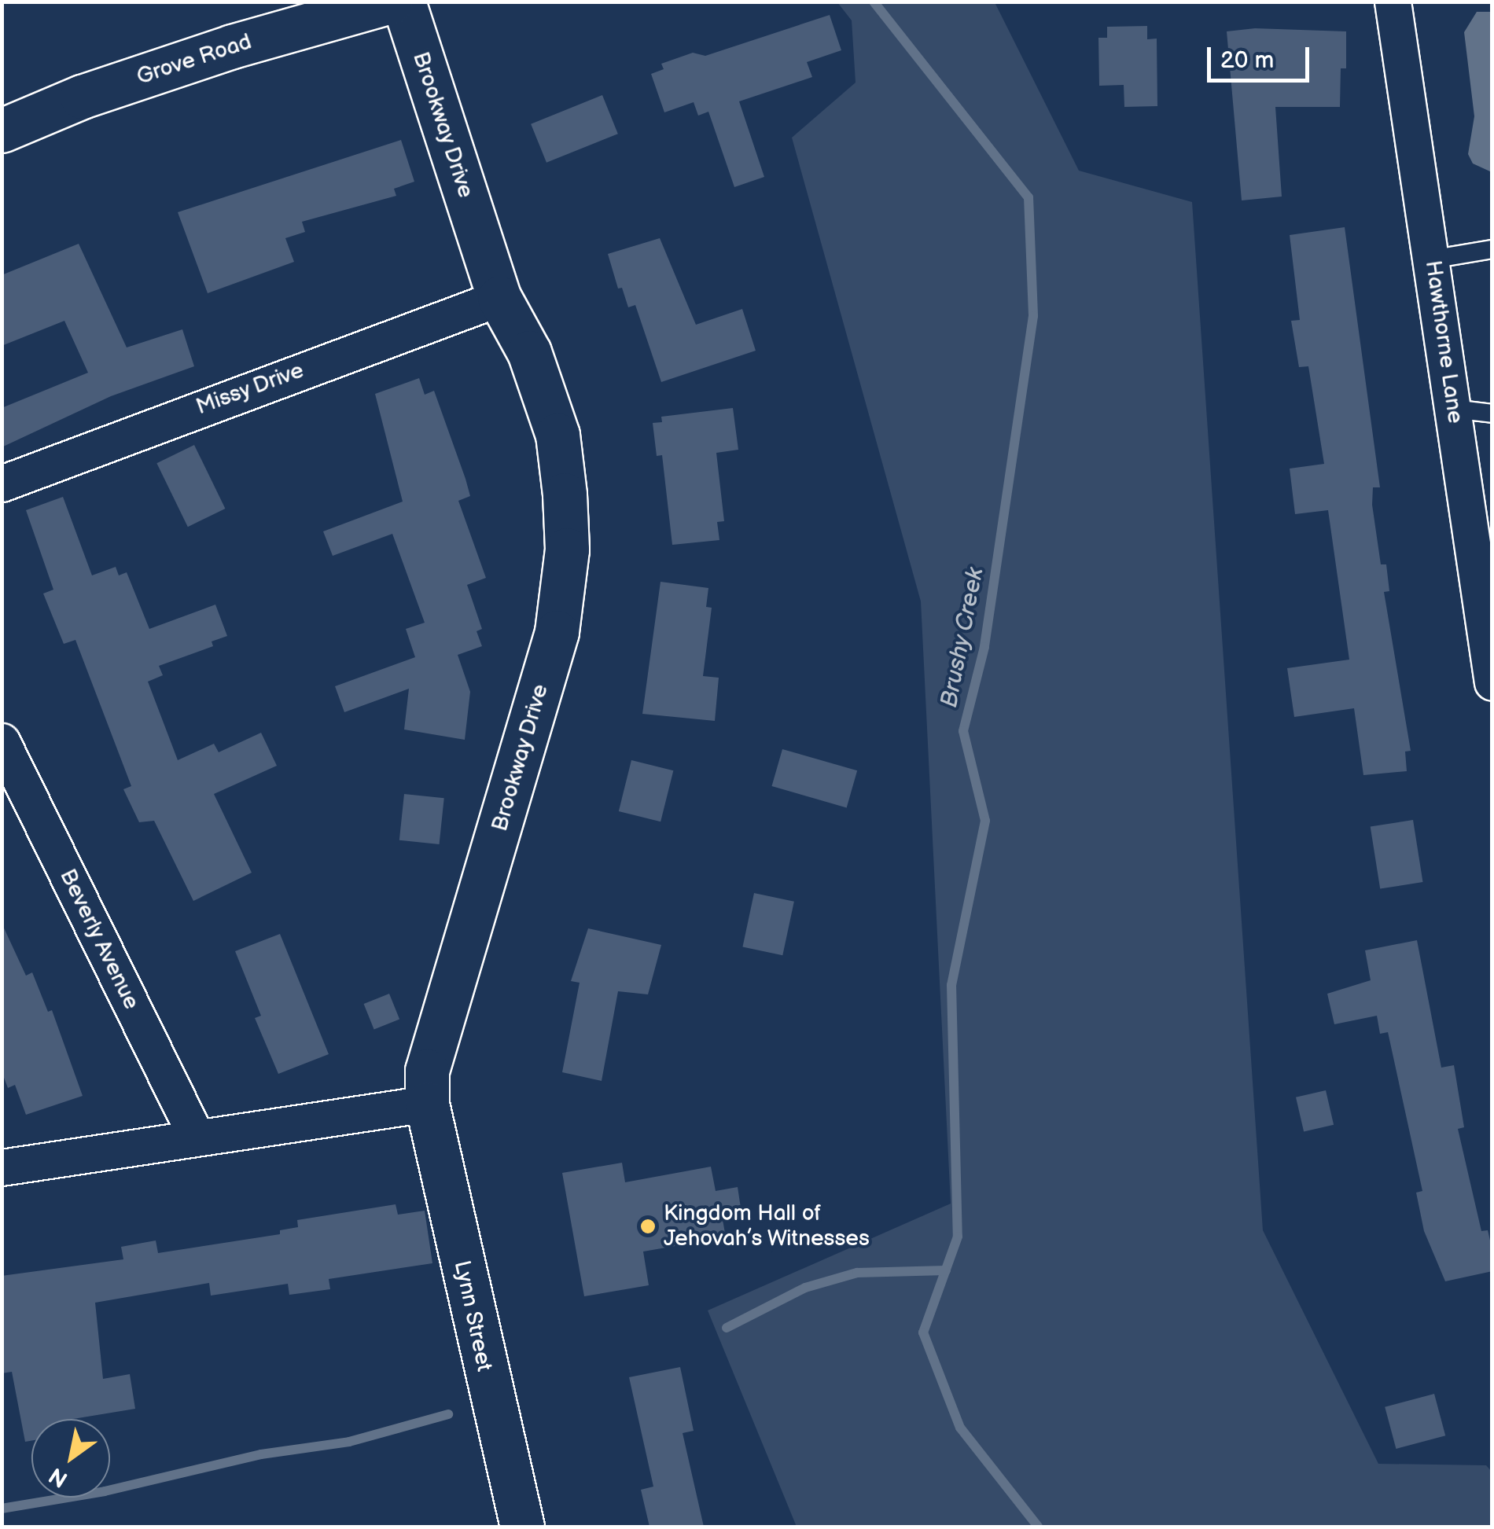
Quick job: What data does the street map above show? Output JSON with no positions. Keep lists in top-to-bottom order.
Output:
{
  "streets": {
    "street": [
      "Grove Road",
      "Brookway Drive",
      "Hawthorne Lane",
      "Missy Drive",
      "Beverly Avenue",
      "Lynn Street"
    ]
  },
  "crossings": [
    ["Brookway Drive", "Missy Drive"],
    ["Brookway Drive", "Lynn Street"]
  ],
  "water": ["Brushy Creek"],
  "places": ["Kingdom Hall of Jehovah’s Witnesses"],
  "scale_bar": "20 m",
  "north": "bottom left"
}
